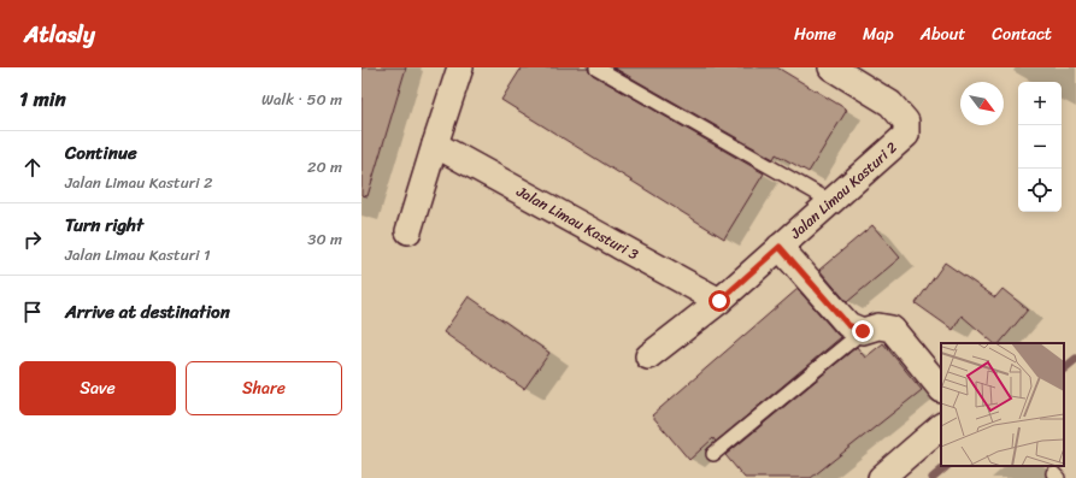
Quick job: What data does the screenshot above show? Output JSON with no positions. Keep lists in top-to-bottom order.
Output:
{
  "streets": {
    "street": ["Jalan Limau Kasturi 2", "Jalan Limau Kasturi 3"]
  },
  "crossings": [
    ["Jalan Limau Kasturi 2", "Jalan Limau Kasturi 3"]
  ],
  "north": "bottom right",
  "page": {
    "header": "Atlasly",
    "nav": [
      "Home",
      "Map",
      "About",
      "Contact"
    ],
    "heading": ["1 min", "Walk · 50 m"],
    "map_buttons": ["+", "−"],
    "list": [
      ["Continue", "Jalan Limau Kasturi 2", "20 m"],
      ["Turn right", "Jalan Limau Kasturi 1", "30 m"],
      "Arrive at destination"
    ],
    "buttons": ["Save", "Share"]
  }
}
